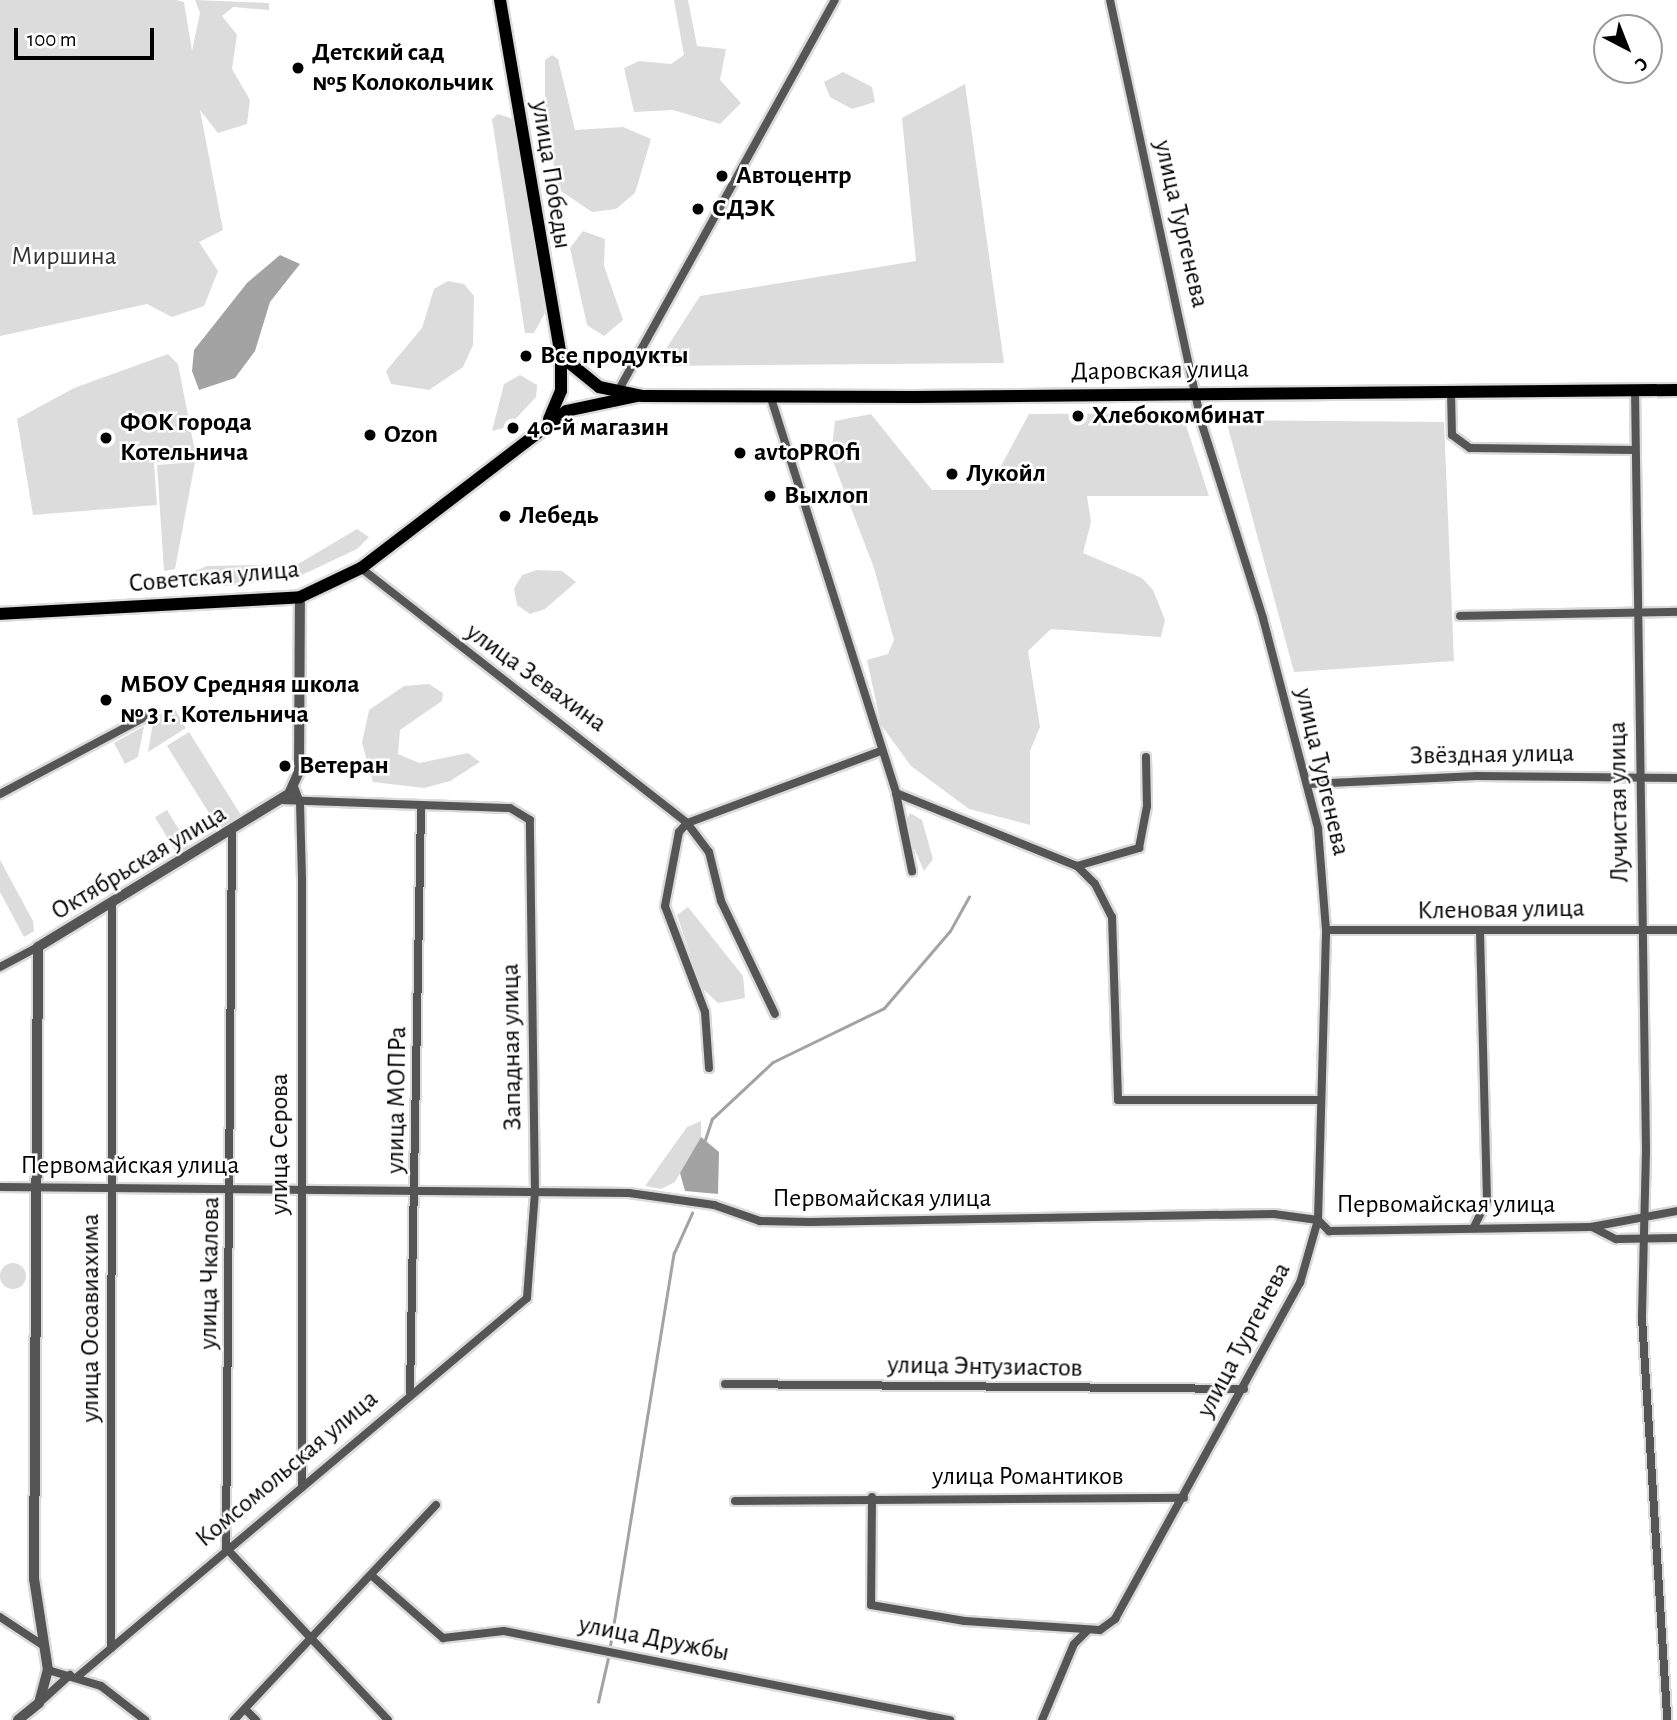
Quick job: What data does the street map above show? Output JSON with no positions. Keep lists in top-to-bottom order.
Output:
{
  "streets": {
    "main road": ["улица Победы", "Даровская улица", "Советская улица"],
    "street": [
      "улица Тургенева",
      "улица Зевахина",
      "Звёздная улица",
      "Лучистая улица",
      "Октябрьская улица",
      "Кленовая улица",
      "Западная улица",
      "улица МОПРа",
      "улица Серова",
      "Первомайская улица",
      "улица Чкалова",
      "улица Осоавиахима",
      "улица Энтузиастов",
      "Комсомольская улица",
      "улица Романтиков",
      "улица Дружбы"
    ]
  },
  "crossings": [
    ["улица Победы", "Даровская улица"],
    ["улица Победы", "Советская улица"],
    ["улица Тургенева", "Даровская улица"],
    ["улица Тургенева", "Звёздная улица"],
    ["улица Тургенева", "Кленовая улица"],
    ["улица Тургенева", "Первомайская улица"],
    ["улица Тургенева", "улица Энтузиастов"],
    ["улица Тургенева", "улица Романтиков"],
    ["Даровская улица", "Советская улица"],
    ["Даровская улица", "Лучистая улица"],
    ["Советская улица", "улица Зевахина"],
    ["Звёздная улица", "Лучистая улица"],
    ["Лучистая улица", "Кленовая улица"],
    ["Лучистая улица", "Первомайская улица"],
    ["Октябрьская улица", "улица Чкалова"],
    ["Октябрьская улица", "улица Осоавиахима"],
    ["Западная улица", "улица МОПРа"],
    ["Западная улица", "Первомайская улица"],
    ["Западная улица", "Комсомольская улица"],
    ["улица МОПРа", "Первомайская улица"],
    ["улица МОПРа", "Комсомольская улица"],
    ["улица Серова", "Первомайская улица"],
    ["улица Серова", "Комсомольская улица"],
    ["Первомайская улица", "улица Чкалова"],
    ["Первомайская улица", "улица Осоавиахима"],
    ["улица Чкалова", "Комсомольская улица"],
    ["улица Осоавиахима", "Комсомольская улица"]
  ],
  "parks": ["Миршина"],
  "places": [
    "Детский сад №5 Колокольчик",
    "Автоцентр",
    "СДЭК",
    "Все продукты",
    "Хлебокомбинат",
    "40-й магазин",
    "Ozon",
    "ФОК города Котельнича",
    "avtoPROfi",
    "Лукойл",
    "Выхлоп",
    "Лебедь",
    "МБОУ Средняя школа № 3 г. Котельнича",
    "Ветеран"
  ],
  "scale_bar": "100 m",
  "north": "bottom right"
}
